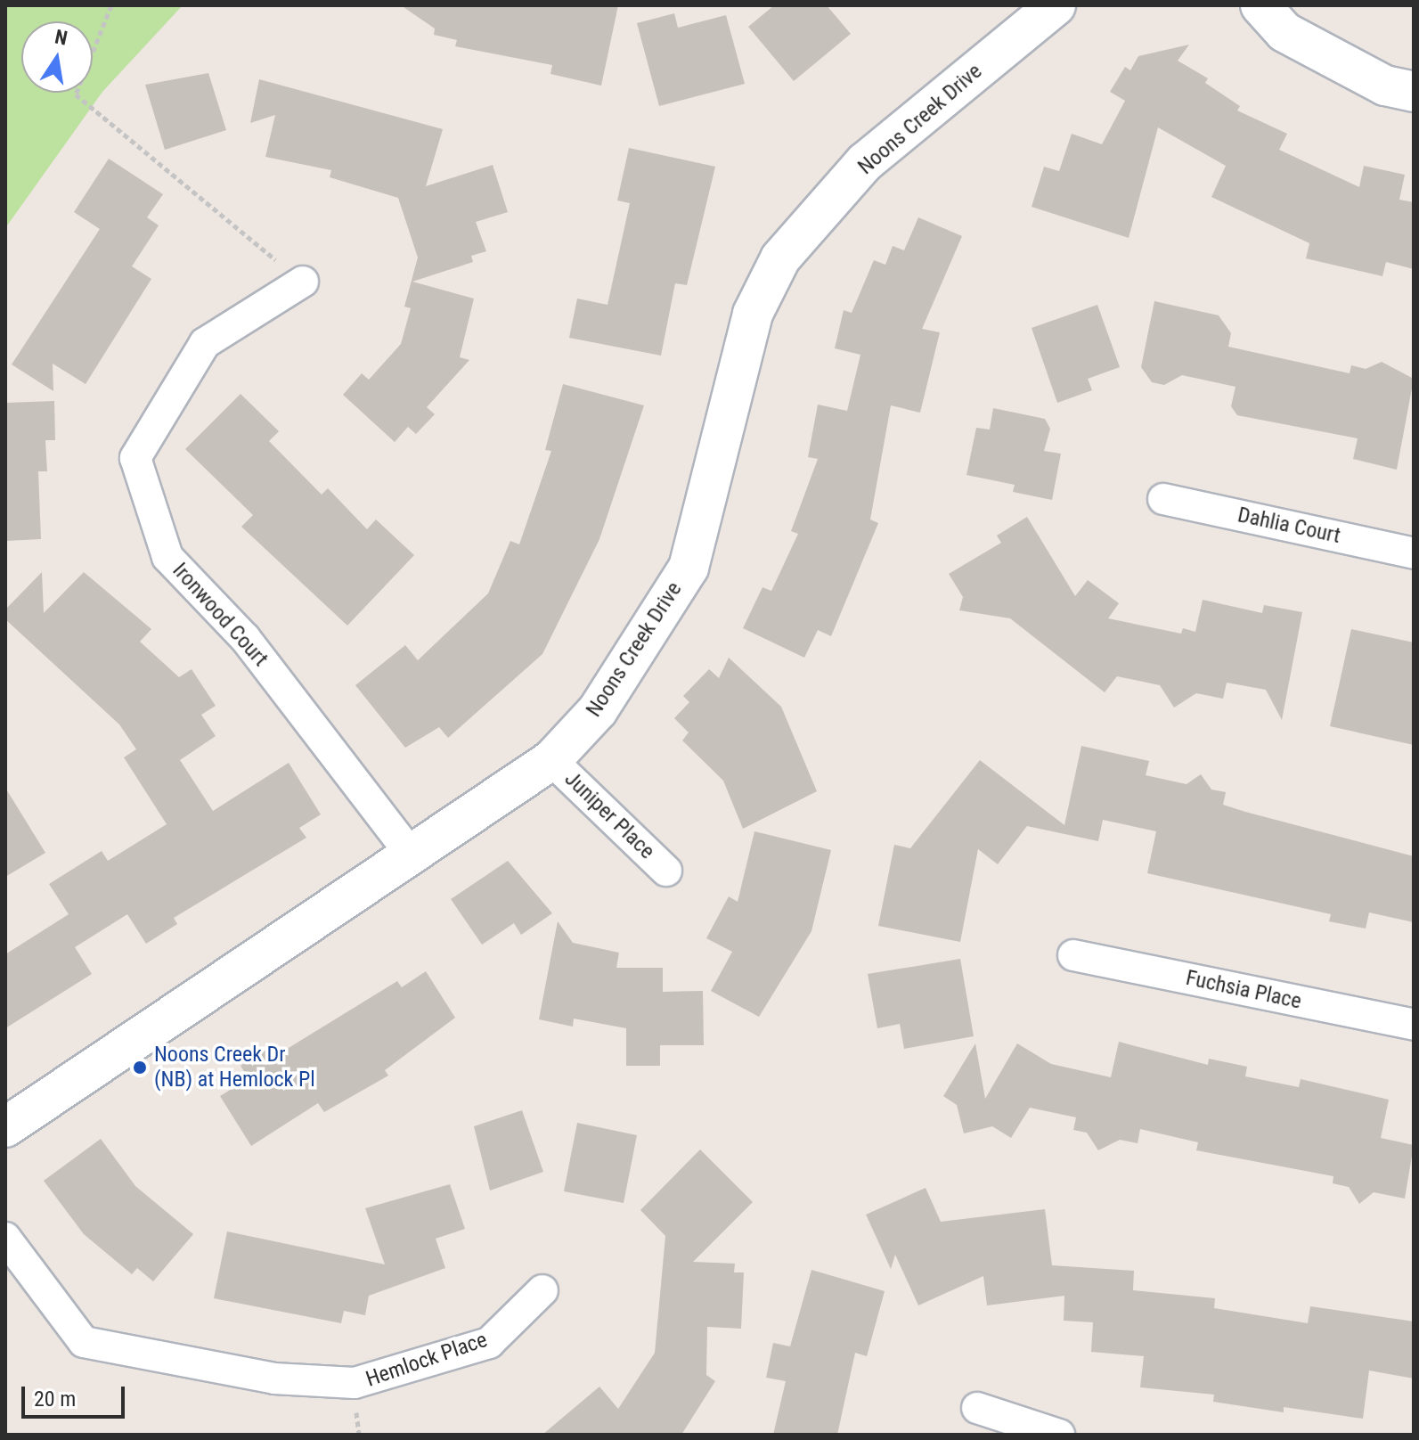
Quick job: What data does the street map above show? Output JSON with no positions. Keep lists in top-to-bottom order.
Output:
{
  "streets": {
    "street": [
      "Noons Creek Drive",
      "Dahlia Court",
      "Ironwood Court",
      "Juniper Place",
      "Fuchsia Place",
      "Hemlock Place"
    ]
  },
  "crossings": [
    ["Noons Creek Drive", "Ironwood Court"],
    ["Noons Creek Drive", "Juniper Place"]
  ],
  "places": ["Noons Creek Dr (NB) at Hemlock Pl"],
  "scale_bar": "20 m",
  "north": "top"
}
